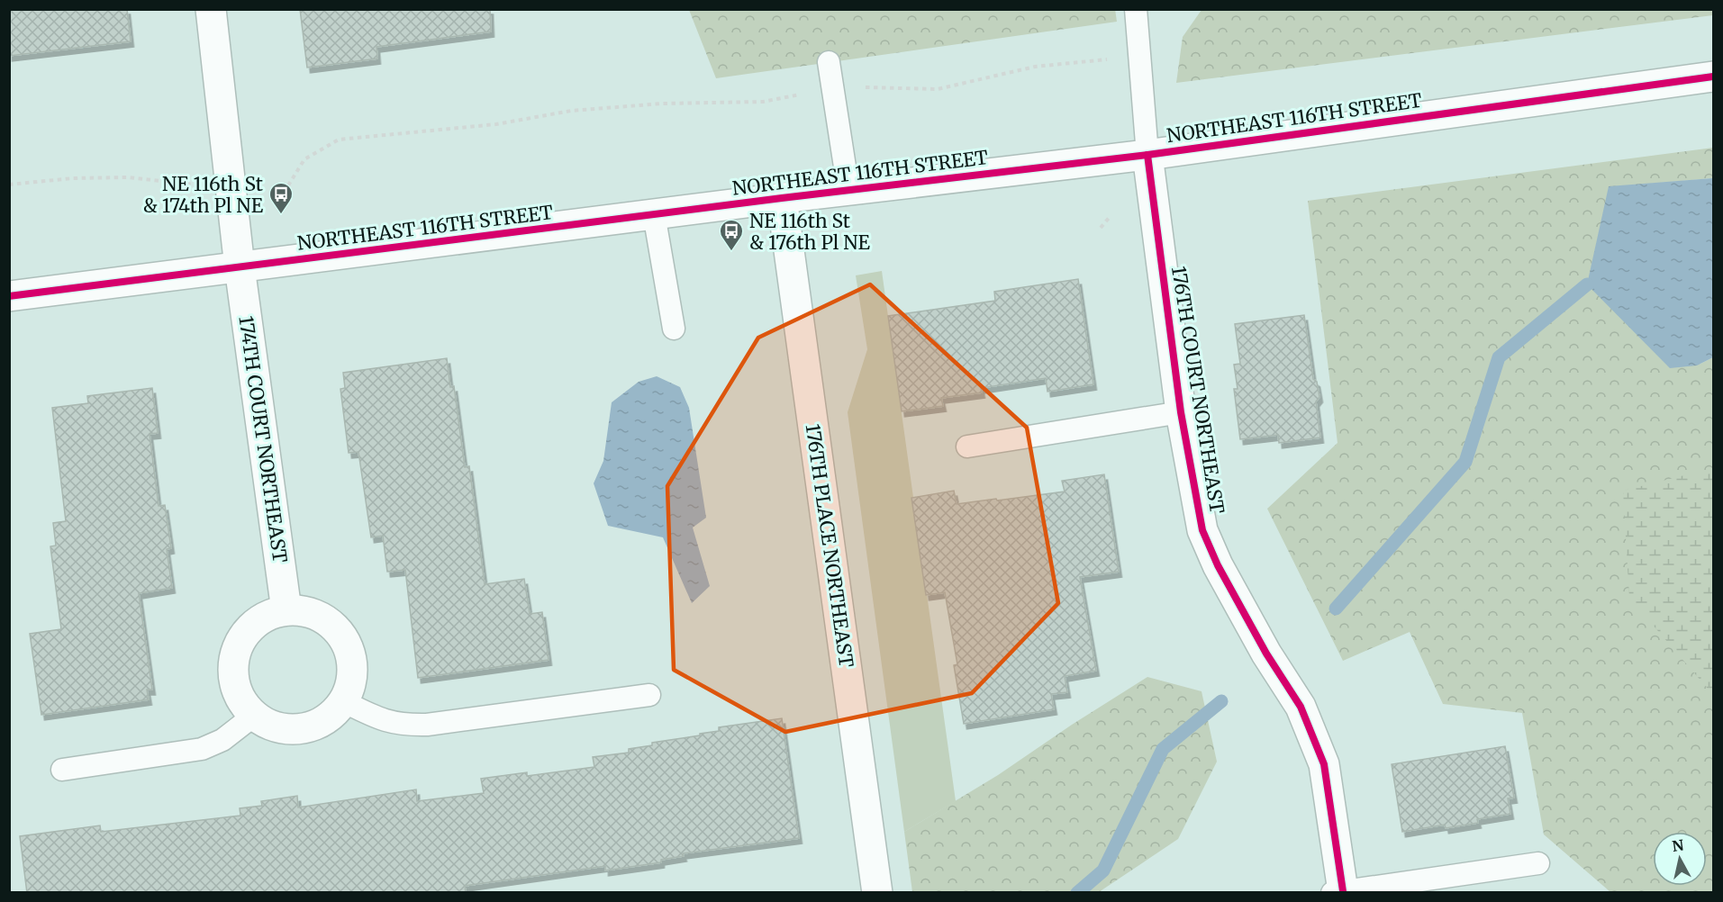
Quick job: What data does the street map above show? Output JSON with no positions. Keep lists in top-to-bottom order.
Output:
{
  "streets": {
    "street": [
      "NORTHEAST 116TH STREET",
      "176TH COURT NORTHEAST",
      "174TH COURT NORTHEAST",
      "176TH PLACE NORTHEAST"
    ]
  },
  "crossings": [
    ["NORTHEAST 116TH STREET", "176TH COURT NORTHEAST"],
    ["NORTHEAST 116TH STREET", "174TH COURT NORTHEAST"],
    ["NORTHEAST 116TH STREET", "176TH PLACE NORTHEAST"]
  ],
  "places": {
    "bus stop": ["NE 116th St & 174th Pl NE", "NE 116th St & 176th Pl NE"]
  },
  "north": "top"
}
